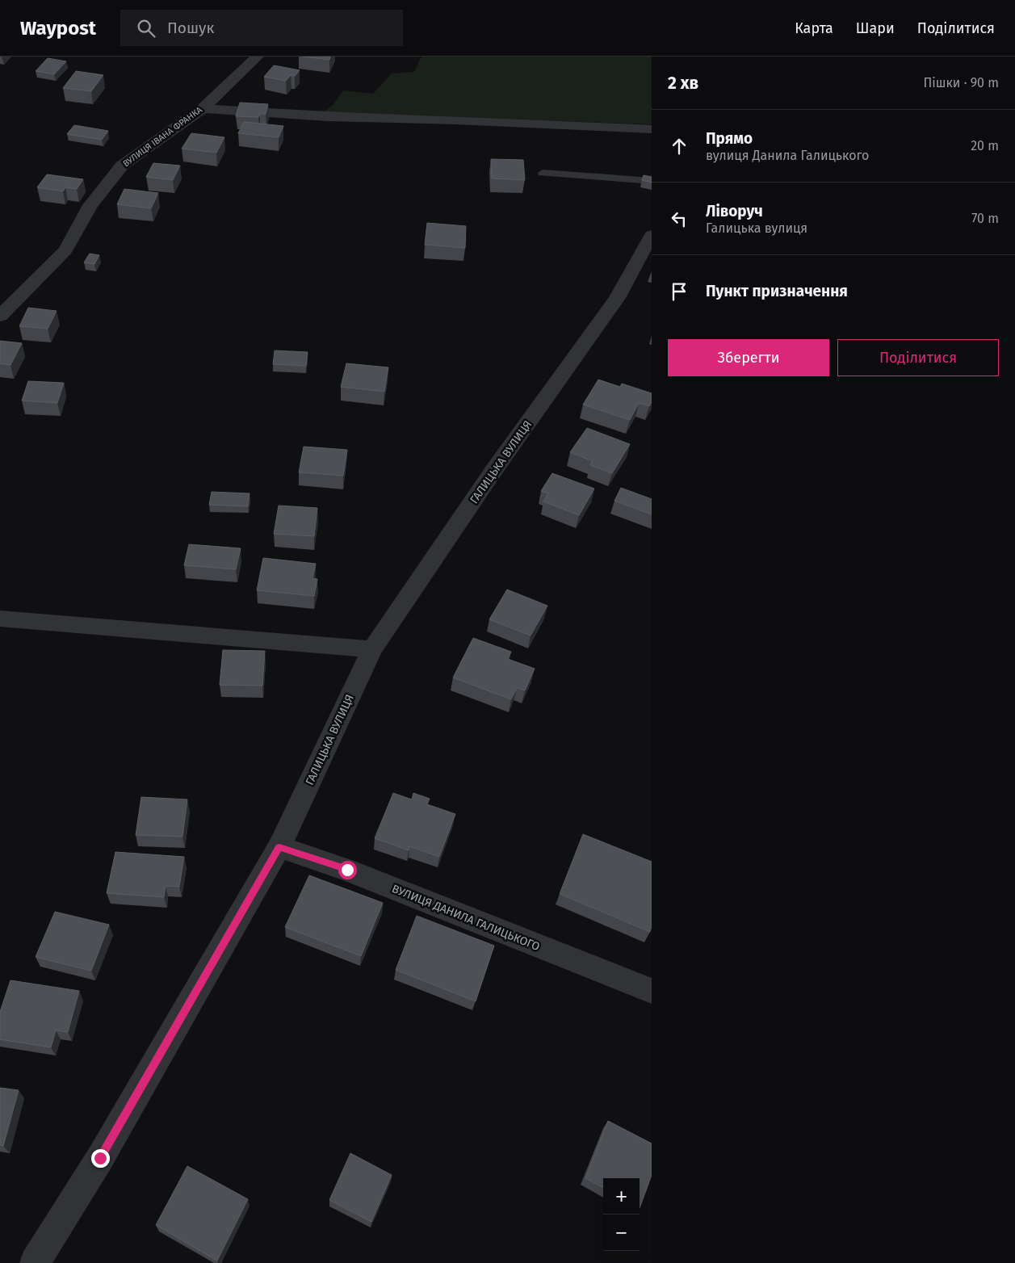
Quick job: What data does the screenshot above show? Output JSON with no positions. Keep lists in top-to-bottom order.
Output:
{
  "streets": {
    "street": ["ВУЛИЦЯ ІВАНА ФРАНКА", "ГАЛИЦЬКА ВУЛИЦЯ", "ВУЛИЦЯ ДАНИЛА ГАЛИЦЬКОГО"]
  },
  "crossings": [
    ["ГАЛИЦЬКА ВУЛИЦЯ", "ВУЛИЦЯ ДАНИЛА ГАЛИЦЬКОГО"]
  ],
  "page": {
    "header": "Waypost",
    "search": "Пошук",
    "nav": ["Карта", "Шари", "Поділитися"],
    "heading": ["2 хв", "Пішки · 90 m"],
    "list": [
      ["Прямо", "вулиця Данила Галицького", "20 m"],
      ["Ліворуч", "Галицька вулиця", "70 m"],
      "Пункт призначення"
    ],
    "buttons": ["Зберегти", "Поділитися"],
    "map_buttons": ["+", "−"]
  }
}
